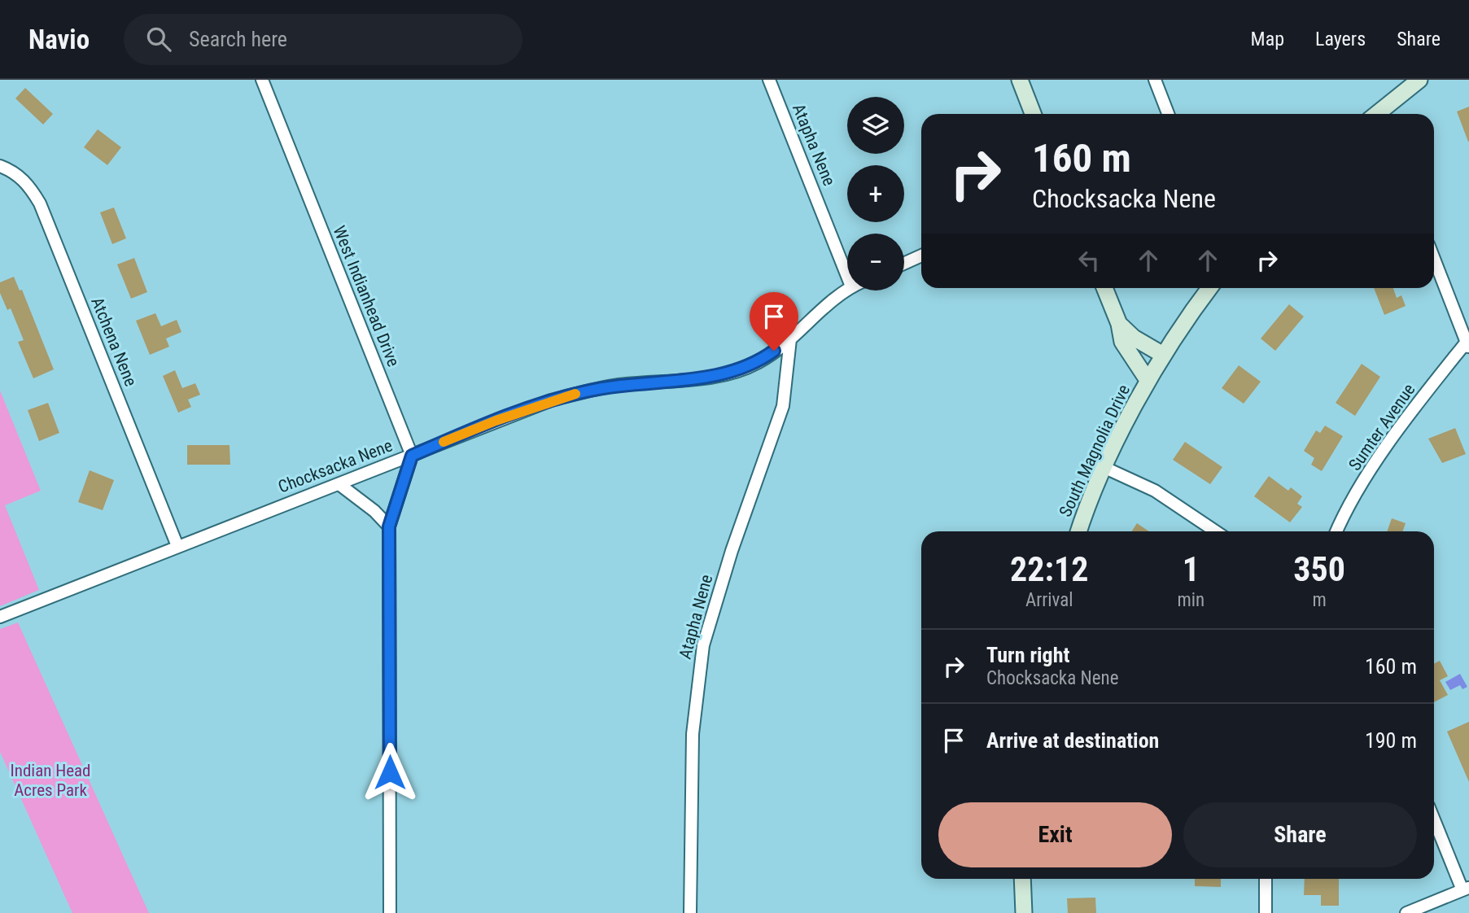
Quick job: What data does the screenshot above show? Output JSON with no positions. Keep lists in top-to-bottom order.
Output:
{
  "streets": {
    "main road": ["South Magnolia Drive"],
    "street": [
      "Atapha Nene",
      "West Indianhead Drive",
      "Atchena Nene",
      "Sumter Avenue",
      "Chocksacka Nene"
    ]
  },
  "crossings": [
    ["Atapha Nene", "Chocksacka Nene"],
    ["West Indianhead Drive", "Chocksacka Nene"],
    ["Atchena Nene", "Chocksacka Nene"]
  ],
  "parks": ["Indian Head Acres Park"],
  "page": {
    "header": "Navio",
    "search": "Search here",
    "nav": ["Map", "Layers", "Share"],
    "map_buttons": ["+", "−"],
    "turn": ["160 m", "Chocksacka Nene"],
    "eta": [
      "22:12",
      "Arrival",
      "1",
      "min",
      "350",
      "m"
    ],
    "list": [
      {
        "name": "Turn right",
        "note": "Chocksacka Nene",
        "value": "160 m"
      },
      {
        "name": "Arrive at destination",
        "value": "190 m"
      }
    ],
    "buttons": ["Exit", "Share"]
  }
}
